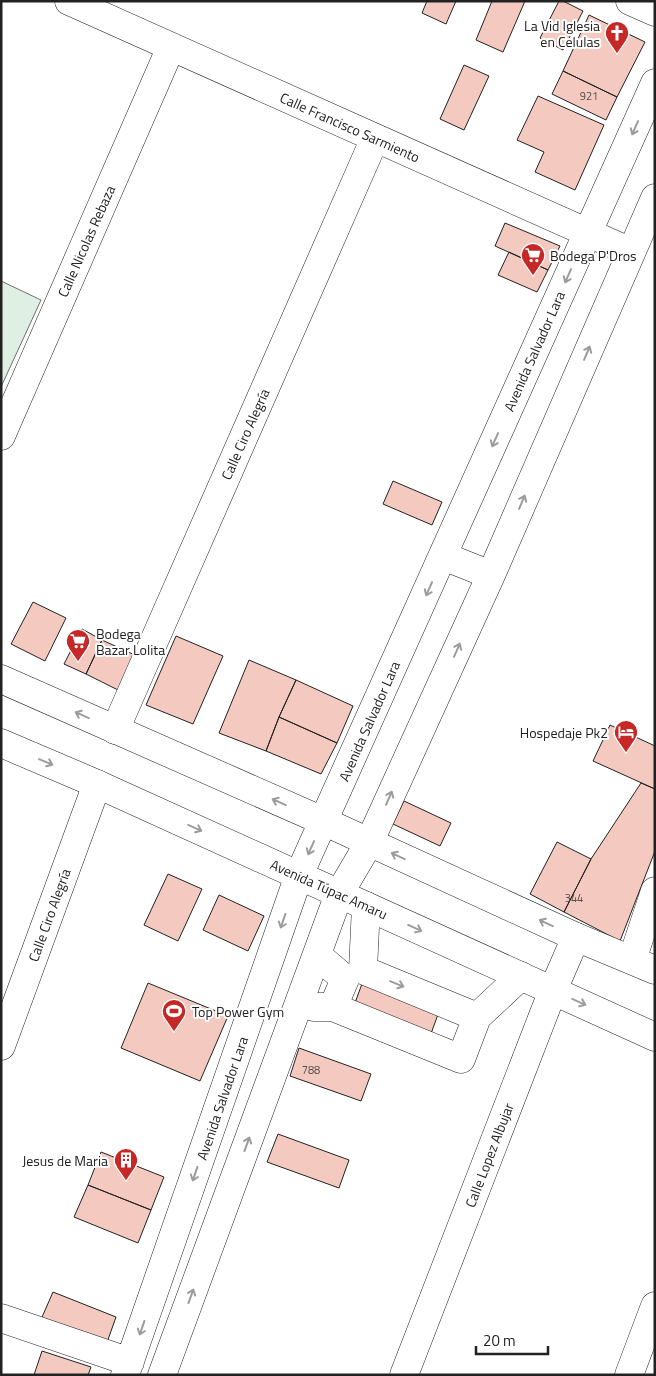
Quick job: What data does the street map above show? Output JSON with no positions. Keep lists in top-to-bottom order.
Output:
{
  "streets": {
    "street": [
      "Calle Francisco Sarmiento",
      "Calle Nicolas Rebaza",
      "Avenida Salvador Lara",
      "Calle Ciro Alegría",
      "Avenida Túpac Amaru",
      "Calle Lopez Albujar"
    ]
  },
  "crossings": [
    ["Calle Francisco Sarmiento", "Calle Nicolas Rebaza"],
    ["Calle Francisco Sarmiento", "Avenida Salvador Lara"],
    ["Calle Francisco Sarmiento", "Calle Ciro Alegría"],
    ["Avenida Salvador Lara", "Avenida Túpac Amaru"],
    ["Calle Ciro Alegría", "Avenida Túpac Amaru"],
    ["Avenida Túpac Amaru", "Calle Lopez Albujar"]
  ],
  "places": {
    "church": ["La Vid Iglesia en Celulas"],
    "supermarket": ["Bodega P'Dros", "Bodega Bazar Lolita"],
    "hotel": ["Hospedaje Pk2"],
    "sports": ["Top Power Gym"],
    "building": ["Jesus de Maria"]
  },
  "house_numbers": ["921", "344", "788"],
  "scale_bar": "20 m"
}
